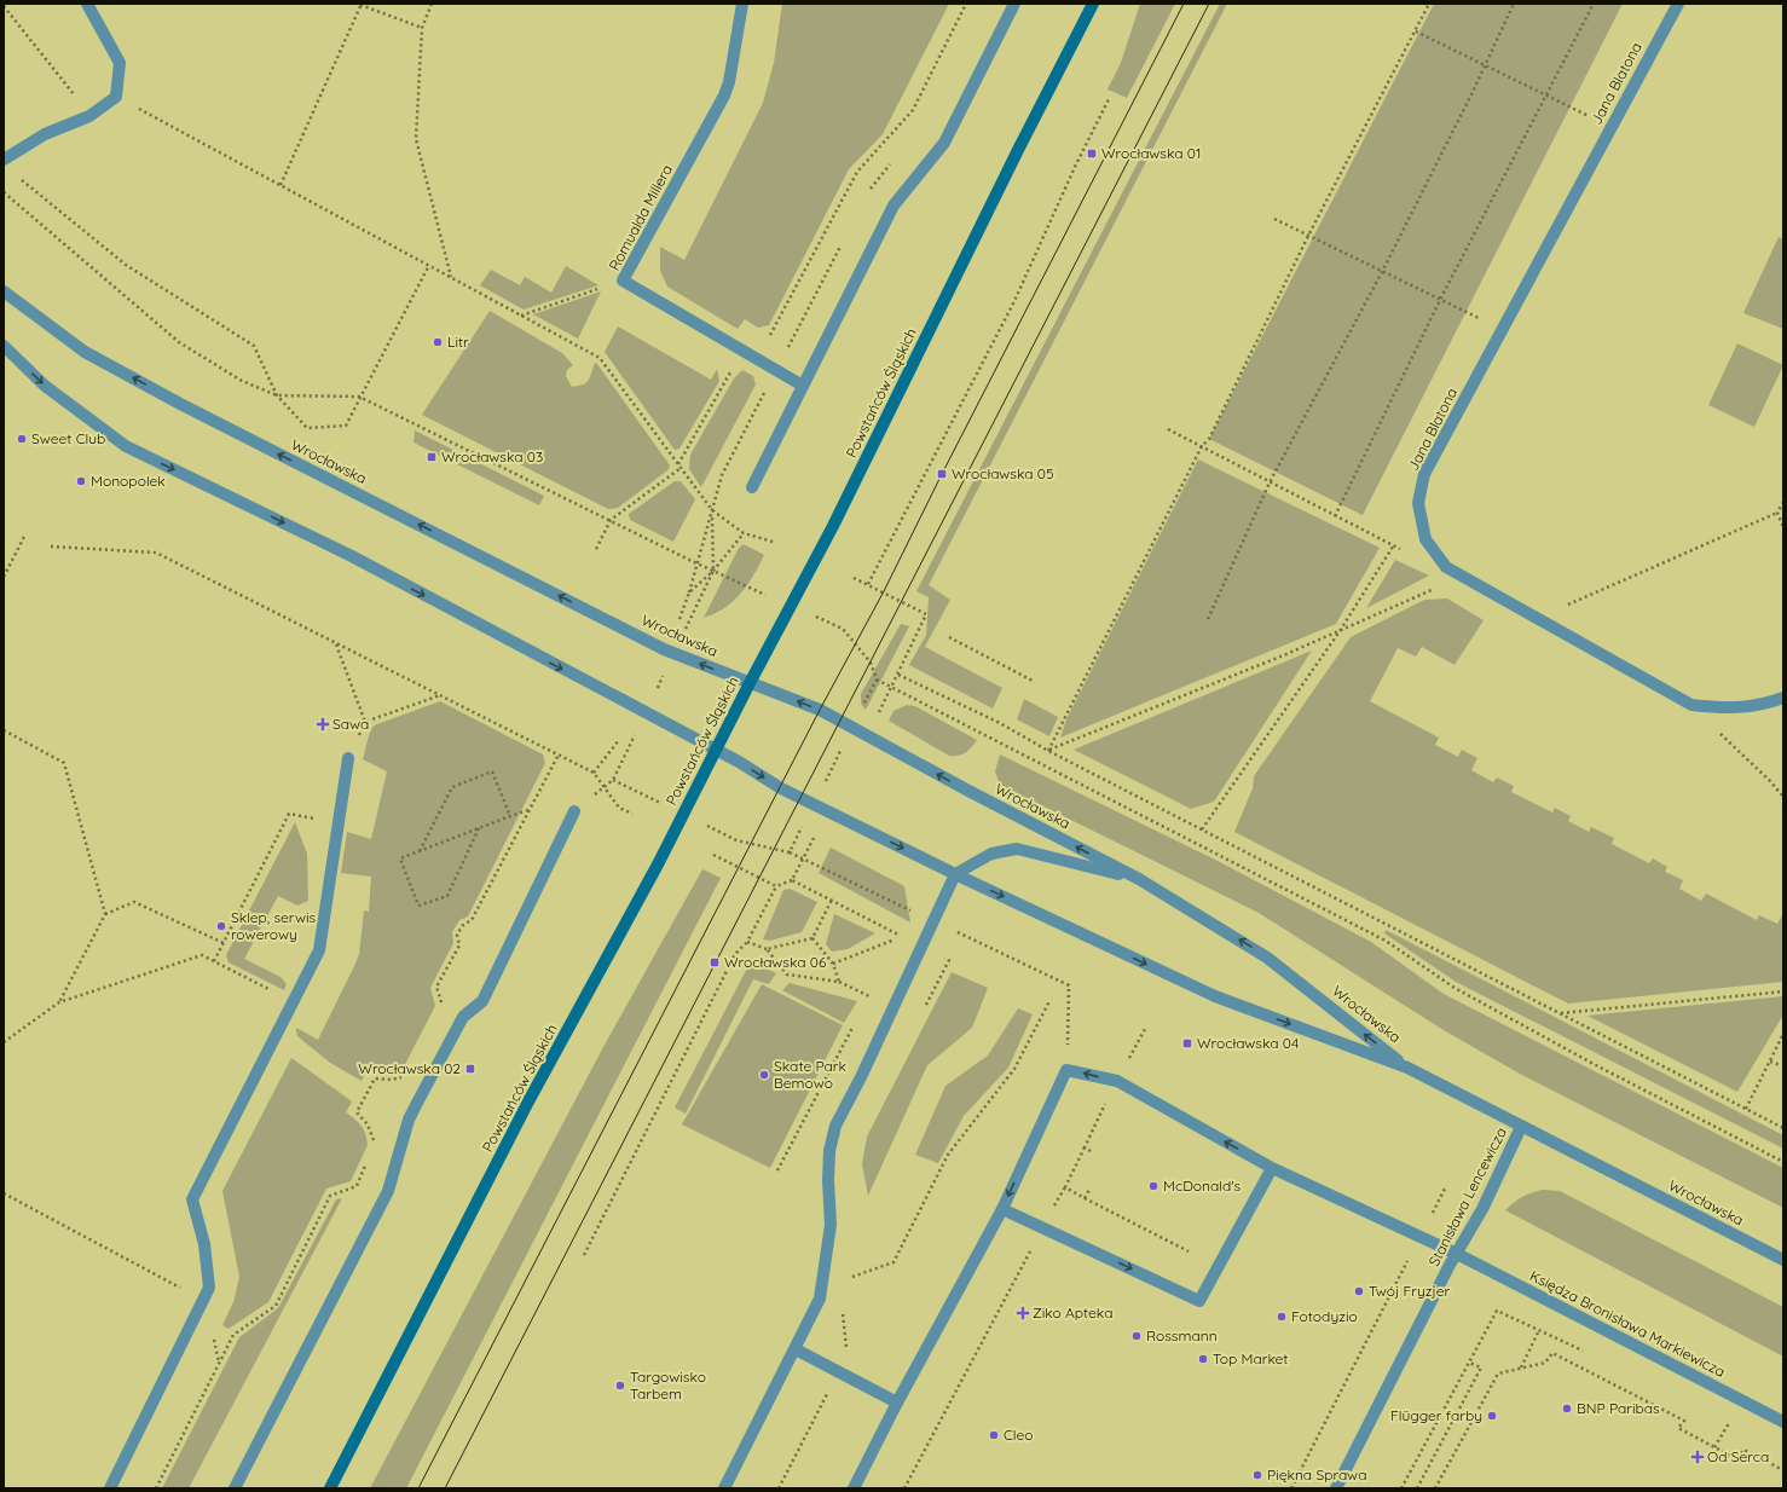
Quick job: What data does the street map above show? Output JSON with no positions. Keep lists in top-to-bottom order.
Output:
{
  "streets": {
    "main road": ["Powstańców Śląskich"],
    "street": [
      "Jana Blatona",
      "Romualda Millera",
      "Wrocławska",
      "Stanisława Lencewicza",
      "Księdza Bronisława Markiewicza"
    ]
  },
  "crossings": [
    ["Powstańców Śląskich", "Wrocławska"],
    ["Wrocławska", "Stanisława Lencewicza"],
    ["Stanisława Lencewicza", "Księdza Bronisława Markiewicza"]
  ],
  "places": {
    "transit": [
      "Wrocławska 01",
      "Wrocławska 03",
      "Wrocławska 05",
      "Wrocławska 06",
      "Wrocławska 04",
      "Wrocławska 02"
    ],
    "other": [
      "Litr",
      "Sweet Club",
      "Monopolek",
      "Sklep, serwis rowerowy",
      "Skate Park Bemowo",
      "McDonald's",
      "Twój Fryzjer",
      "Fotodyzio",
      "Rossmann",
      "Top Market",
      "Targowisko Tarbem",
      "BNP Paribas",
      "Flügger farby",
      "Cleo",
      "Piękna Sprawa"
    ],
    "health": ["Sawa", "Ziko Apteka", "Od Serca"]
  }
}
